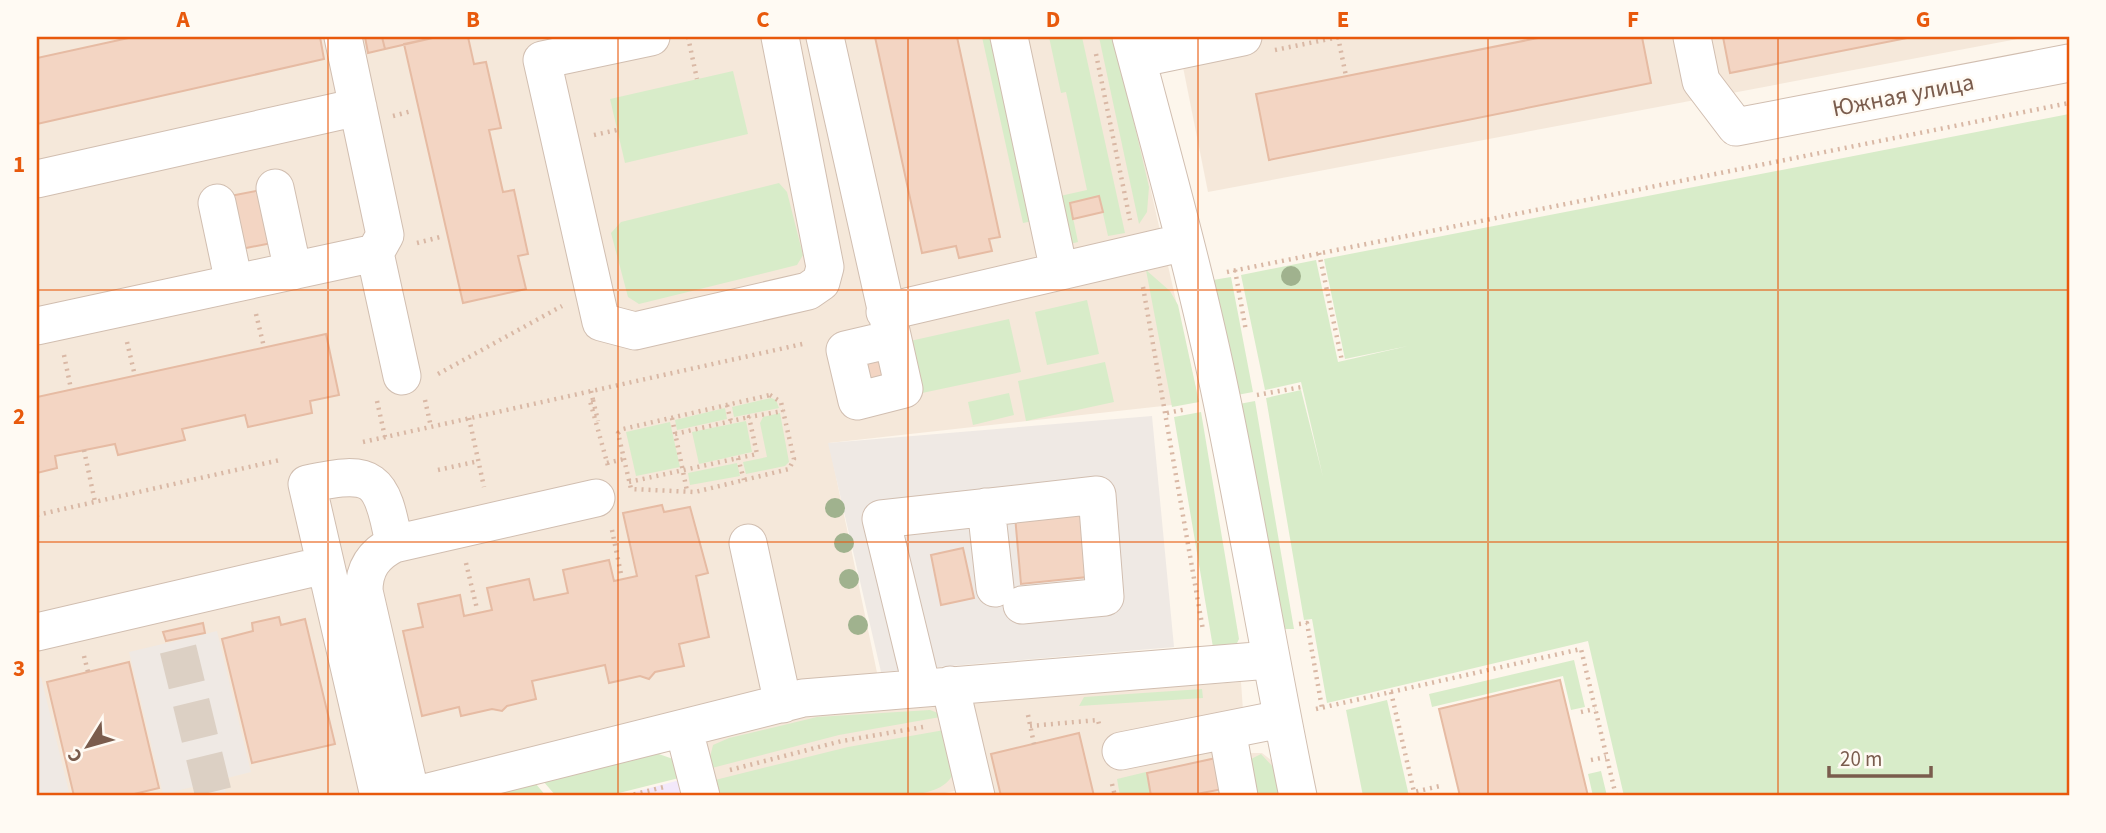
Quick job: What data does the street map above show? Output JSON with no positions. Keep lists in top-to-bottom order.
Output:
{
  "streets": {
    "street": ["Южная улица"]
  },
  "scale_bar": "20 m",
  "north": "bottom left",
  "grid": {
    "columns": [
      "A",
      "B",
      "C",
      "D",
      "E",
      "F",
      "G"
    ],
    "rows": ["1", "2", "3"]
  }
}
